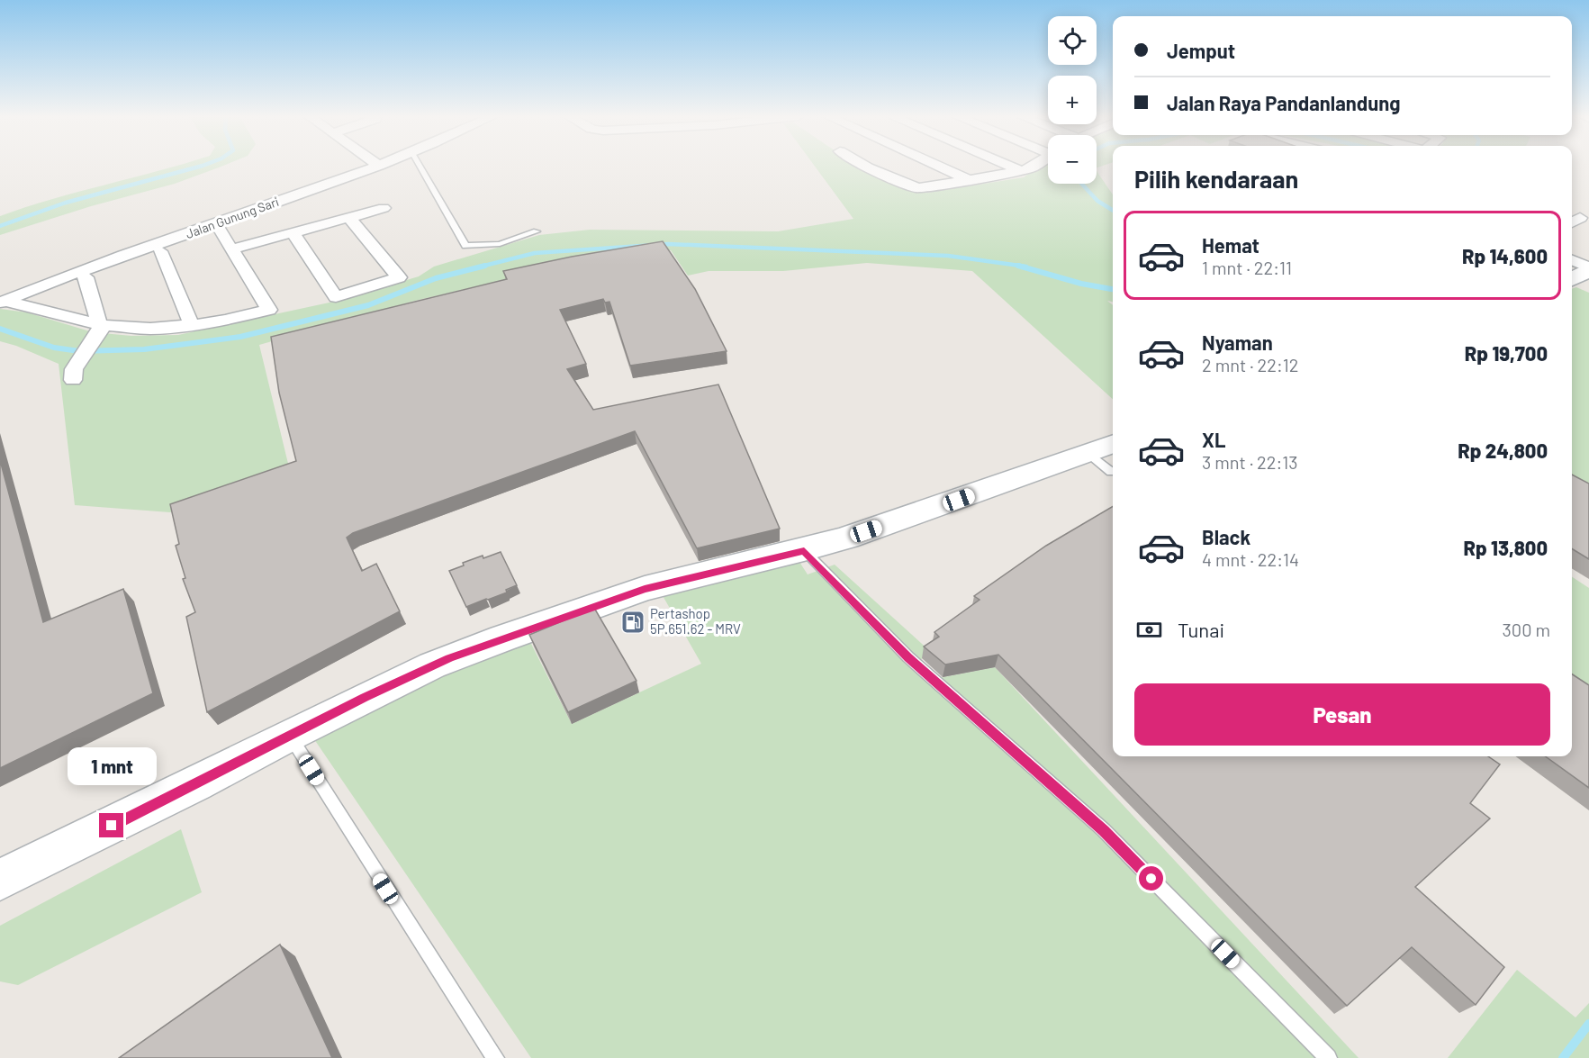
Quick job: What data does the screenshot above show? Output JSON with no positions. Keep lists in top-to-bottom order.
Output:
{
  "streets": {
    "street": ["Jalan Gunung Sari"]
  },
  "places": {
    "fuel station": ["Pertashop 5P.651.62 - MRV"]
  },
  "page": {
    "map_buttons": ["+", "−"],
    "banner": ["Jemput", "Jalan Raya Pandanlandung"],
    "heading": "Pilih kendaraan",
    "list": [
      {
        "name": "Hemat",
        "note": "1 mnt · 22:11",
        "value": "Rp 14,600"
      },
      {
        "name": "Nyaman",
        "note": "2 mnt · 22:12",
        "value": "Rp 19,700"
      },
      {
        "name": "XL",
        "note": "3 mnt · 22:13",
        "value": "Rp 24,800"
      },
      {
        "name": "Black",
        "note": "4 mnt · 22:14",
        "value": "Rp 13,800"
      }
    ],
    "pay": ["Tunai", "300 m"],
    "buttons": "Pesan",
    "bubble": "1 mnt"
  }
}
